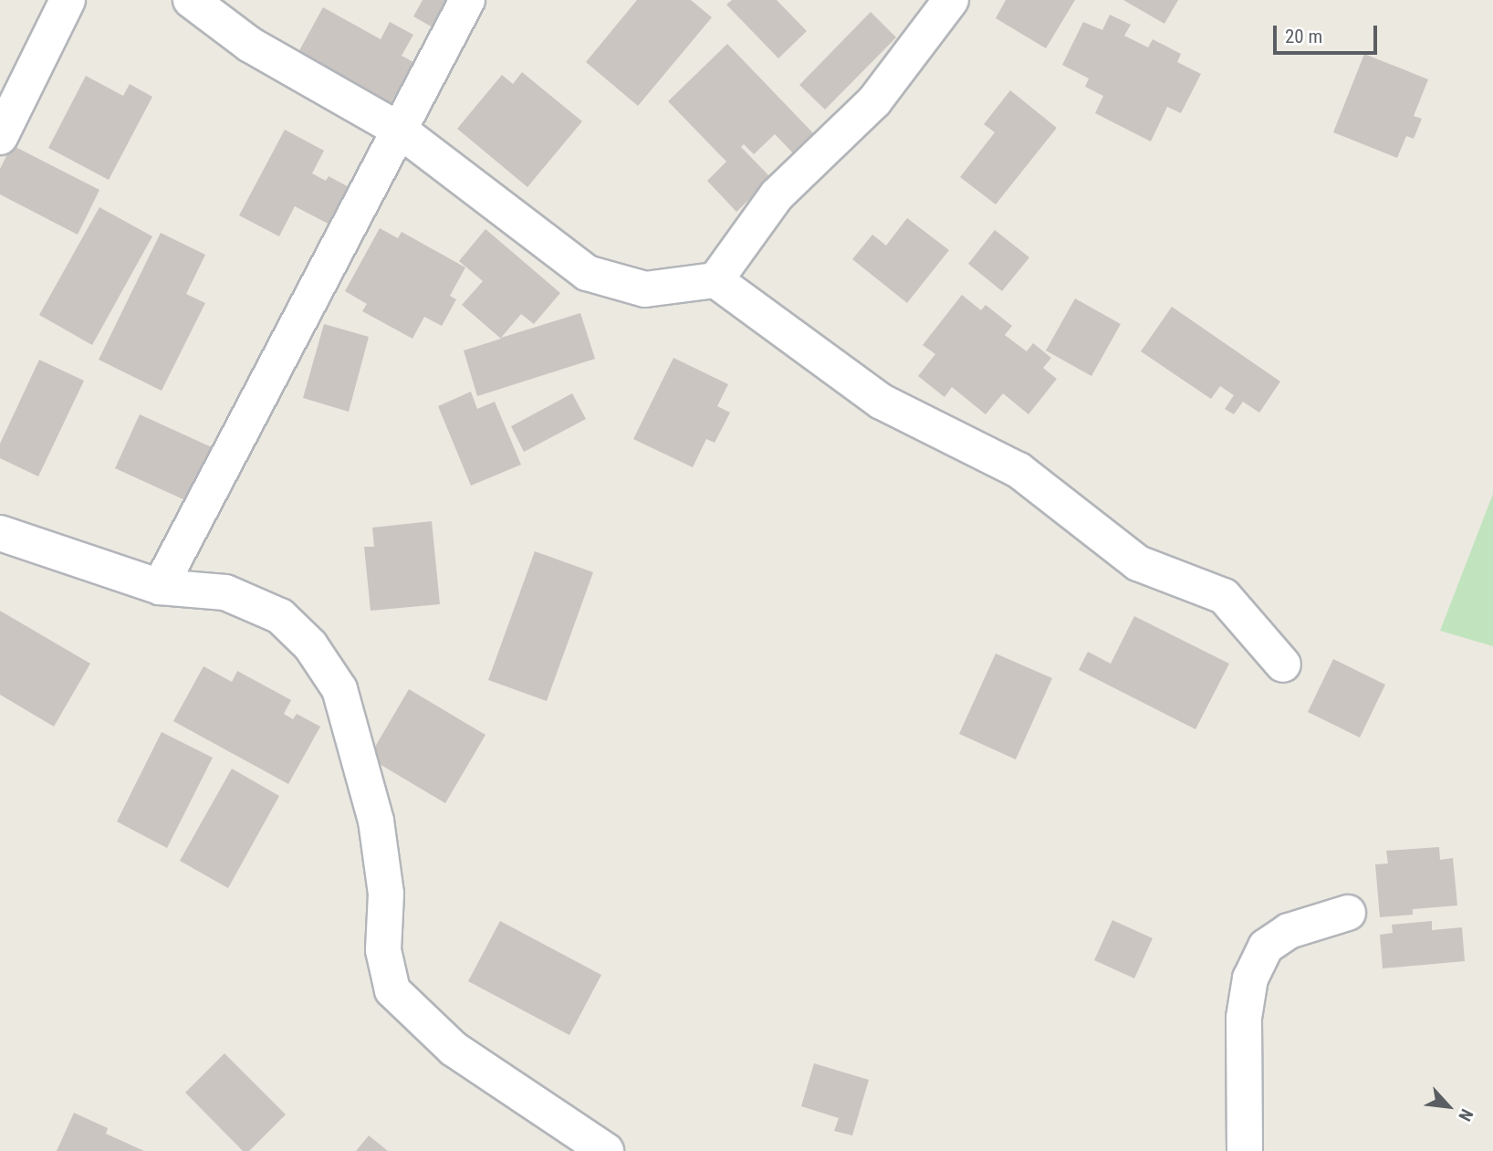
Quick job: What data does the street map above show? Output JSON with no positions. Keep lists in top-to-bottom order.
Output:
{
  "scale_bar": "20 m",
  "north": "bottom right"
}
